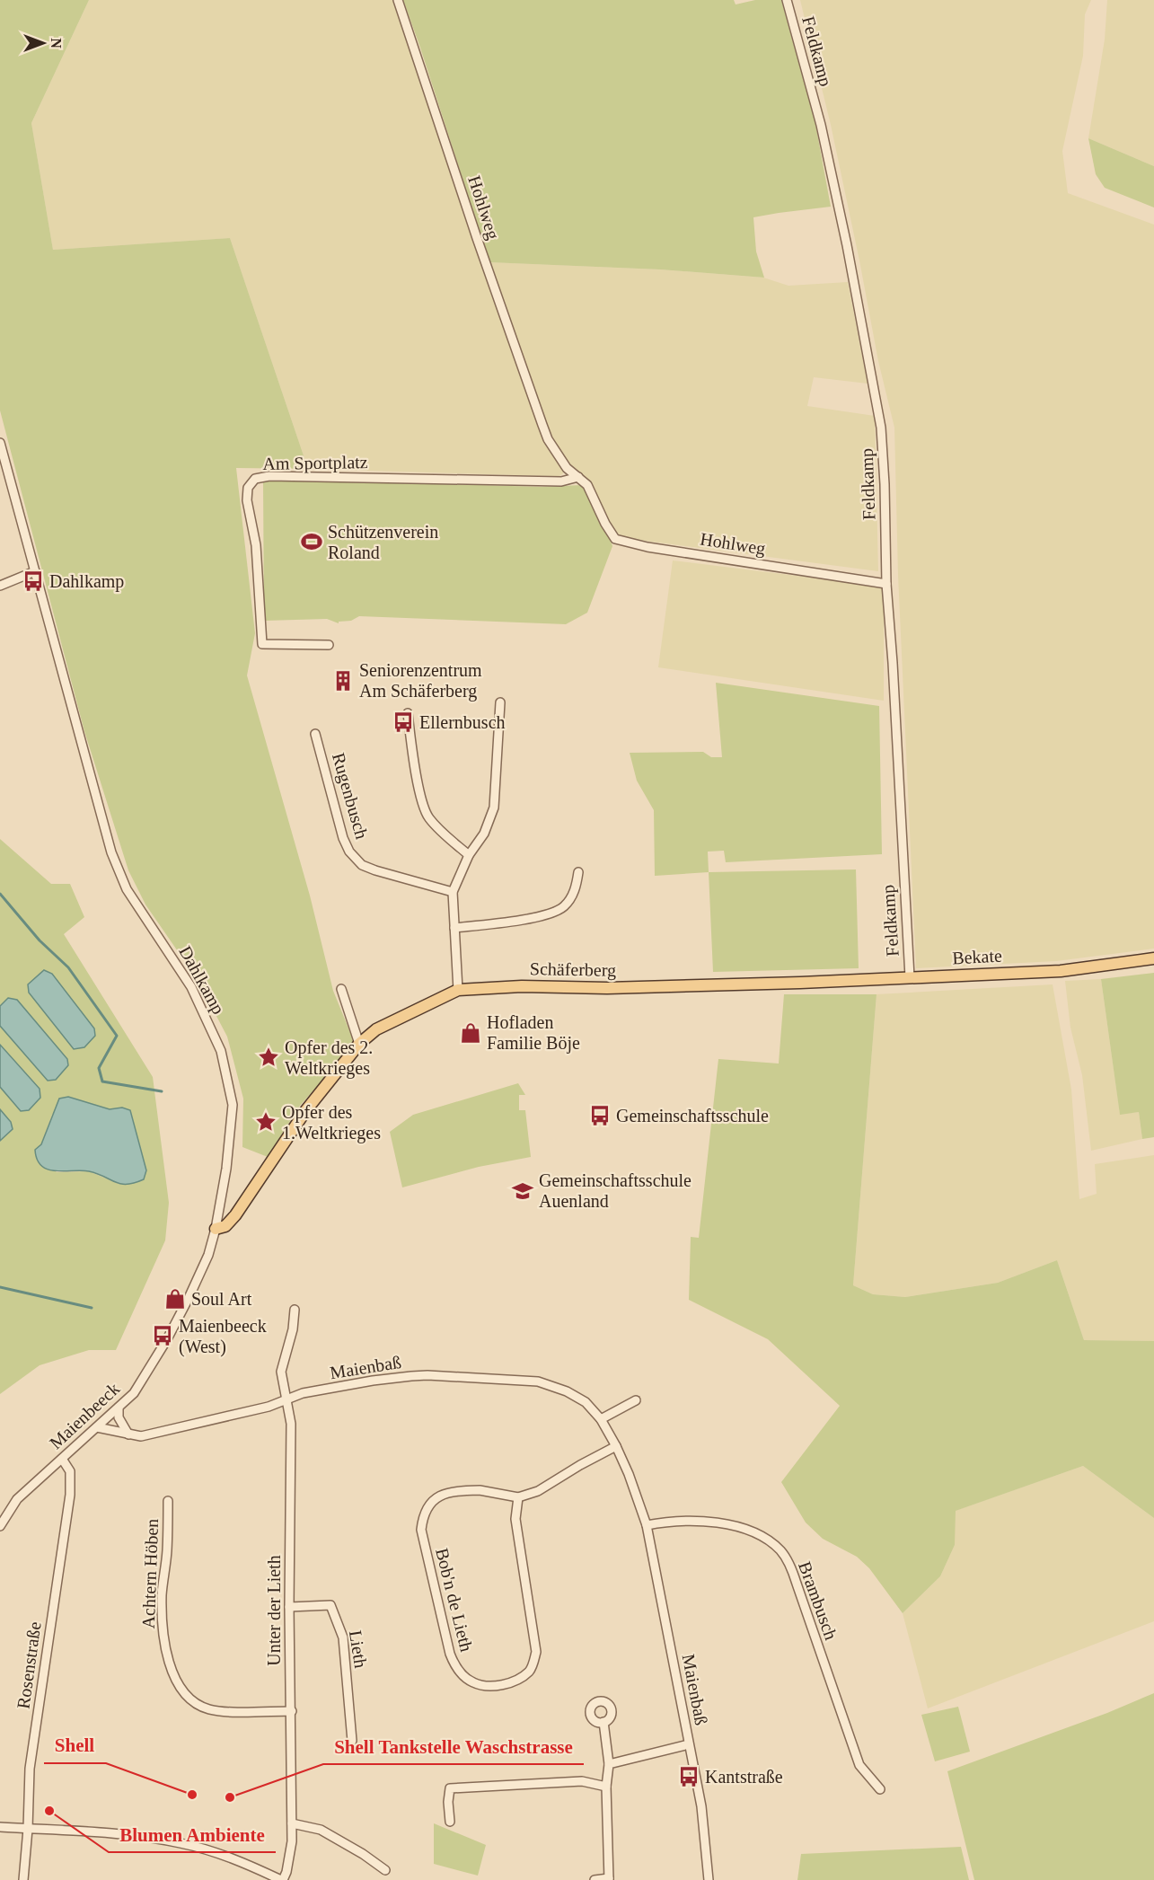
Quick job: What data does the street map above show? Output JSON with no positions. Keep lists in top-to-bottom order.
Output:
{
  "streets": {
    "main road": ["Bekate", "Schäferberg"],
    "street": [
      "Feldkamp",
      "Hohlweg",
      "Am Sportplatz",
      "Rugenbusch",
      "Dahlkamp",
      "Maienbaß",
      "Maienbeeck",
      "Achtern Höben",
      "Bob'n de Lieth",
      "Brambusch",
      "Unter der Lieth",
      "Lieth",
      "Rosenstraße"
    ]
  },
  "crossings": [
    ["Feldkamp", "Hohlweg"],
    ["Feldkamp", "Bekate"],
    ["Hohlweg", "Am Sportplatz"],
    ["Bekate", "Schäferberg"],
    ["Schäferberg", "Dahlkamp"],
    ["Schäferberg", "Maienbeeck"],
    ["Dahlkamp", "Maienbeeck"],
    ["Maienbaß", "Maienbeeck"],
    ["Maienbaß", "Brambusch"],
    ["Maienbaß", "Unter der Lieth"],
    ["Maienbeeck", "Rosenstraße"],
    ["Achtern Höben", "Unter der Lieth"],
    ["Unter der Lieth", "Lieth"]
  ],
  "places": {
    "sports": ["Schützenverein Roland"],
    "bus stop": [
      "Dahlkamp",
      "Ellernbusch",
      "Gemeinschaftsschule",
      "Maienbeeck (West)",
      "Kantstraße"
    ],
    "building": ["Seniorenzentrum Am Schäferberg"],
    "shop": ["Hofladen Familie Böje", "Soul Art"],
    "place": ["Opfer des 2. Weltkrieges", "Opfer des 1.Weltkrieges"],
    "school or university": ["Gemeinschaftsschule Auenland"],
    "other": ["Shell", "Shell Tankstelle Waschstrasse", "Blumen Ambiente"]
  },
  "north": "right"
}
